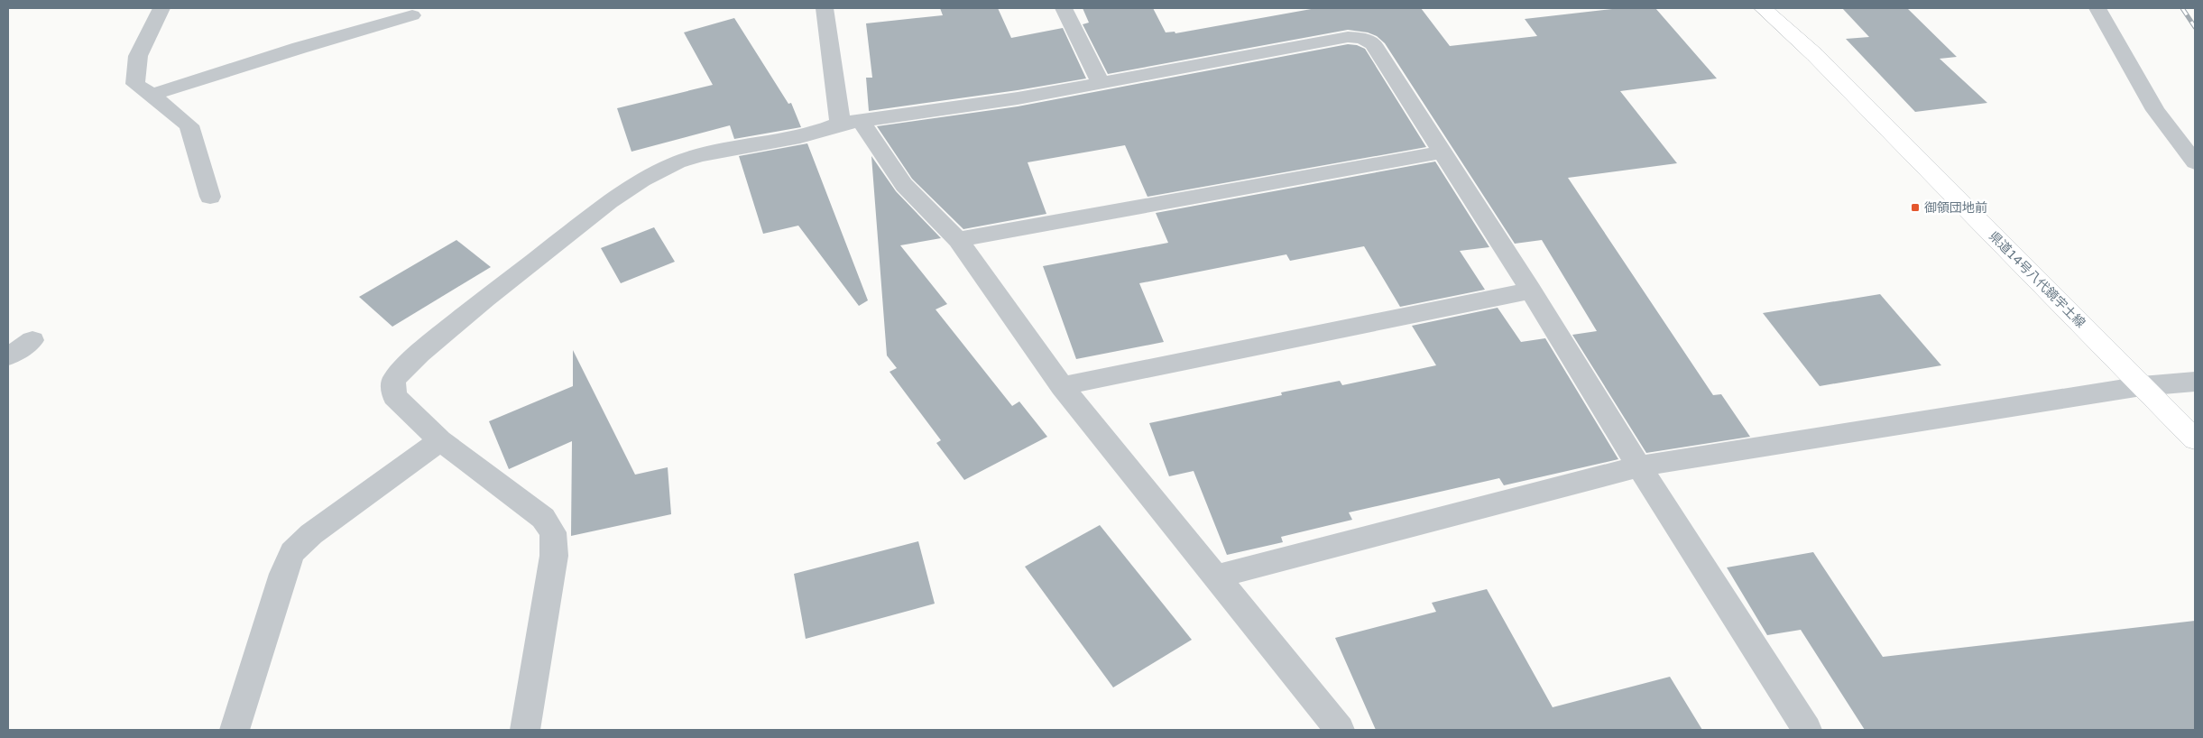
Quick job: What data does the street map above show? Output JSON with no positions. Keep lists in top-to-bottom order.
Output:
{
  "streets": {
    "main road": ["県道14号八代鏡宇土線"]
  },
  "places": {
    "transit": ["御領団地前"]
  }
}
